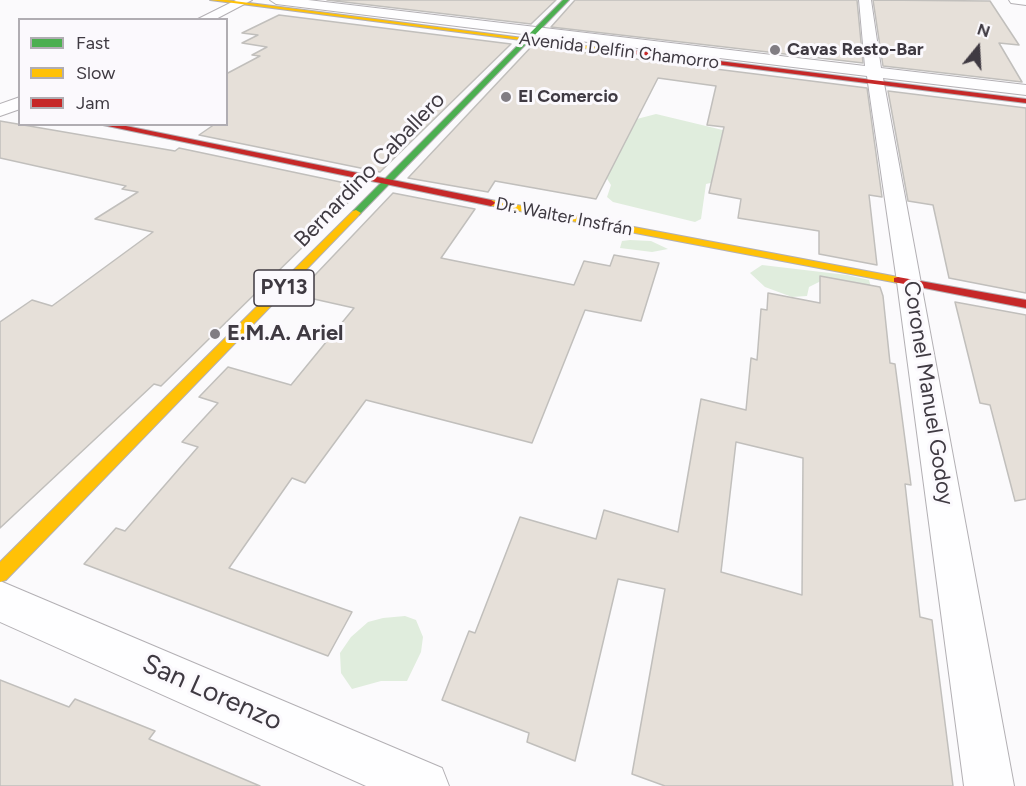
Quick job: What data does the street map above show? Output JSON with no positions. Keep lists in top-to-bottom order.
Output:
{
  "streets": {
    "main road": [
      "Avenida Delfin Chamorro",
      "Bernardino Caballero",
      "Dr. Walter Insfrán",
      "PY13"
    ],
    "street": ["Coronel Manuel Godoy", "San Lorenzo"]
  },
  "crossings": [
    ["Avenida Delfin Chamorro", "Bernardino Caballero"],
    ["Avenida Delfin Chamorro", "Coronel Manuel Godoy"],
    ["Bernardino Caballero", "Dr. Walter Insfrán"],
    ["Dr. Walter Insfrán", "Coronel Manuel Godoy"]
  ],
  "places": ["Cavas Resto-Bar", "El Comercio", "E.M.A. Ariel"],
  "legend": ["Fast", "Slow", "Jam"],
  "north": "top"
}
